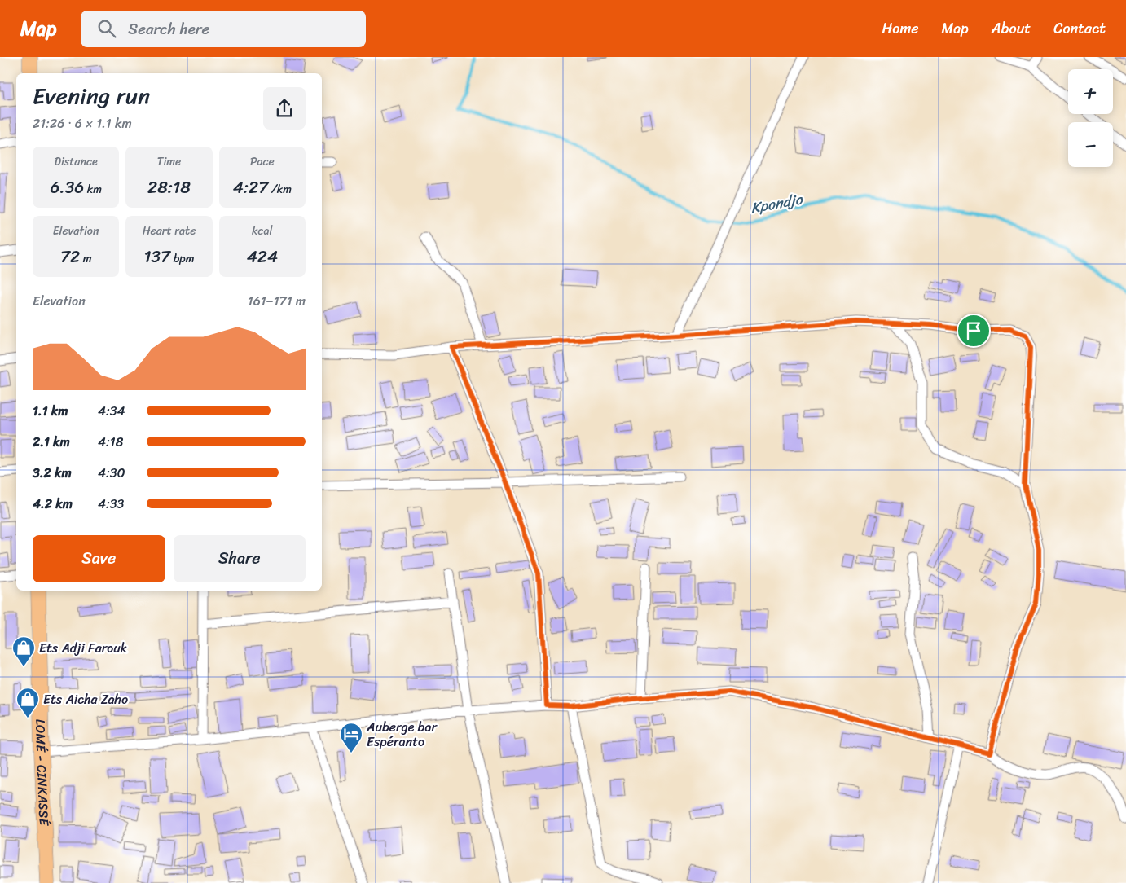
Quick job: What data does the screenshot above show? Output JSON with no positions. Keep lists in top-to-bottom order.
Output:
{
  "streets": {
    "highway": ["LOMÉ - CINKASSÉ"]
  },
  "water": ["Kpondjo"],
  "places": {
    "shop": ["Ets Adji Farouk", "Ets Aicha Zaho"],
    "hotel": ["Auberge bar Espéranto"]
  },
  "page": {
    "header": "Map",
    "search": "Search here",
    "nav": [
      "Home",
      "Map",
      "About",
      "Contact"
    ],
    "map_buttons": ["+", "−"],
    "heading": ["Evening run", "21:26 · 6 × 1.1 km"],
    "stats": [
      ["Distance", "6.36 km"],
      ["Time", "28:18"],
      ["Pace", "4:27 /km"],
      ["Elevation", "72 m"],
      ["Heart rate", "137 bpm"],
      ["kcal", "424"]
    ],
    "chart": ["Elevation", "161–171 m"],
    "list": [
      {
        "name": "1.1 km",
        "note": "4:34"
      },
      {
        "name": "2.1 km",
        "note": "4:18"
      },
      {
        "name": "3.2 km",
        "note": "4:30"
      },
      {
        "name": "4.2 km",
        "note": "4:33"
      }
    ],
    "buttons": ["Save", "Share"]
  }
}
